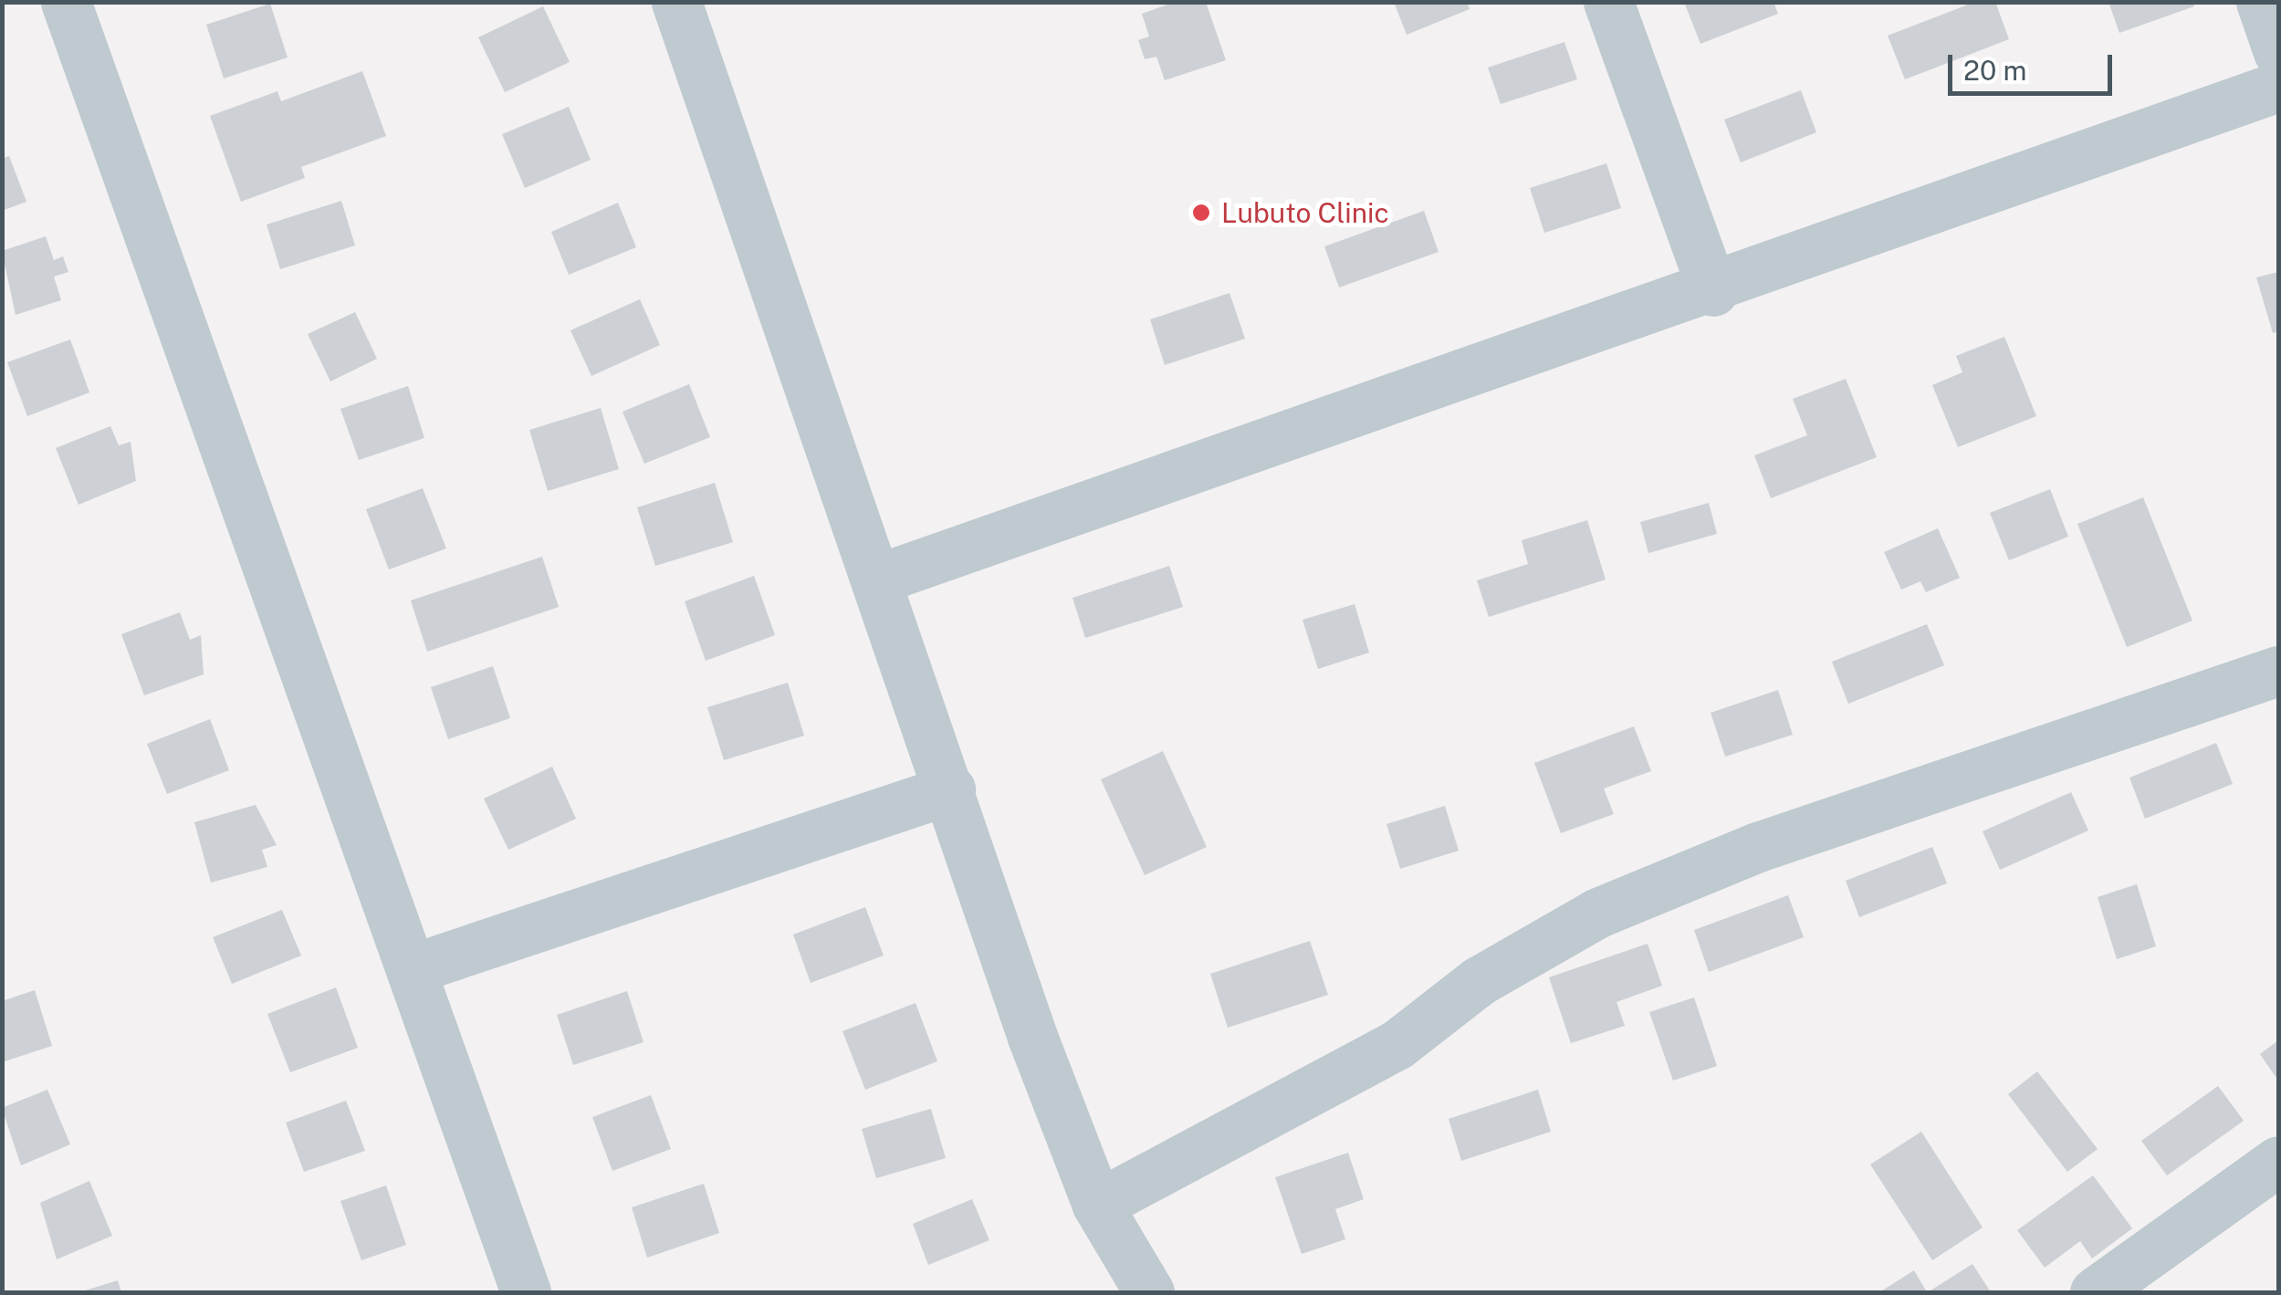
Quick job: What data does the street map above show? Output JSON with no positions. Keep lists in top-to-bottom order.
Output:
{
  "places": ["Lubuto Clinic"],
  "scale_bar": "20 m"
}
